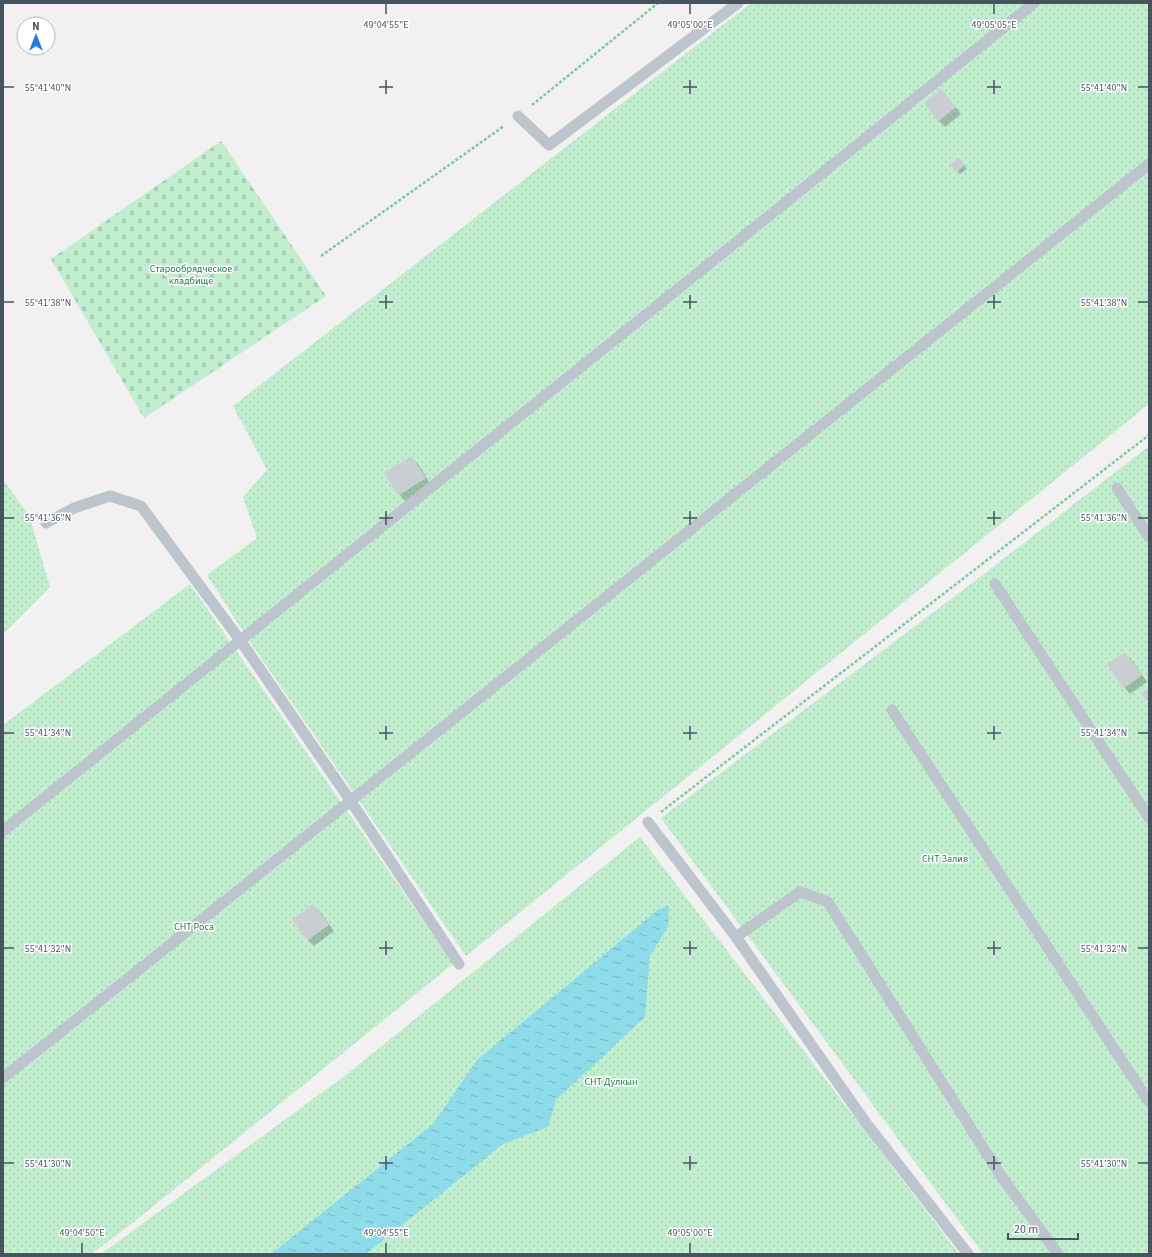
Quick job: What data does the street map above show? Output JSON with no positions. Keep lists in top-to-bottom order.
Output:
{
  "parks": [
    "Старообрядческое кладбище",
    "СНТ Залив",
    "СНТ Роса",
    "СНТ Дулкын"
  ],
  "scale_bar": "20 m",
  "north": "top",
  "coordinates": [
    "49°04'55\"E",
    "49°05'00\"E",
    "49°05'05\"E",
    "55°41'40\"N",
    "55°41'38\"N",
    "55°41'36\"N",
    "55°41'34\"N",
    "55°41'32\"N",
    "55°41'30\"N",
    "49°04'50\"E"
  ]
}
